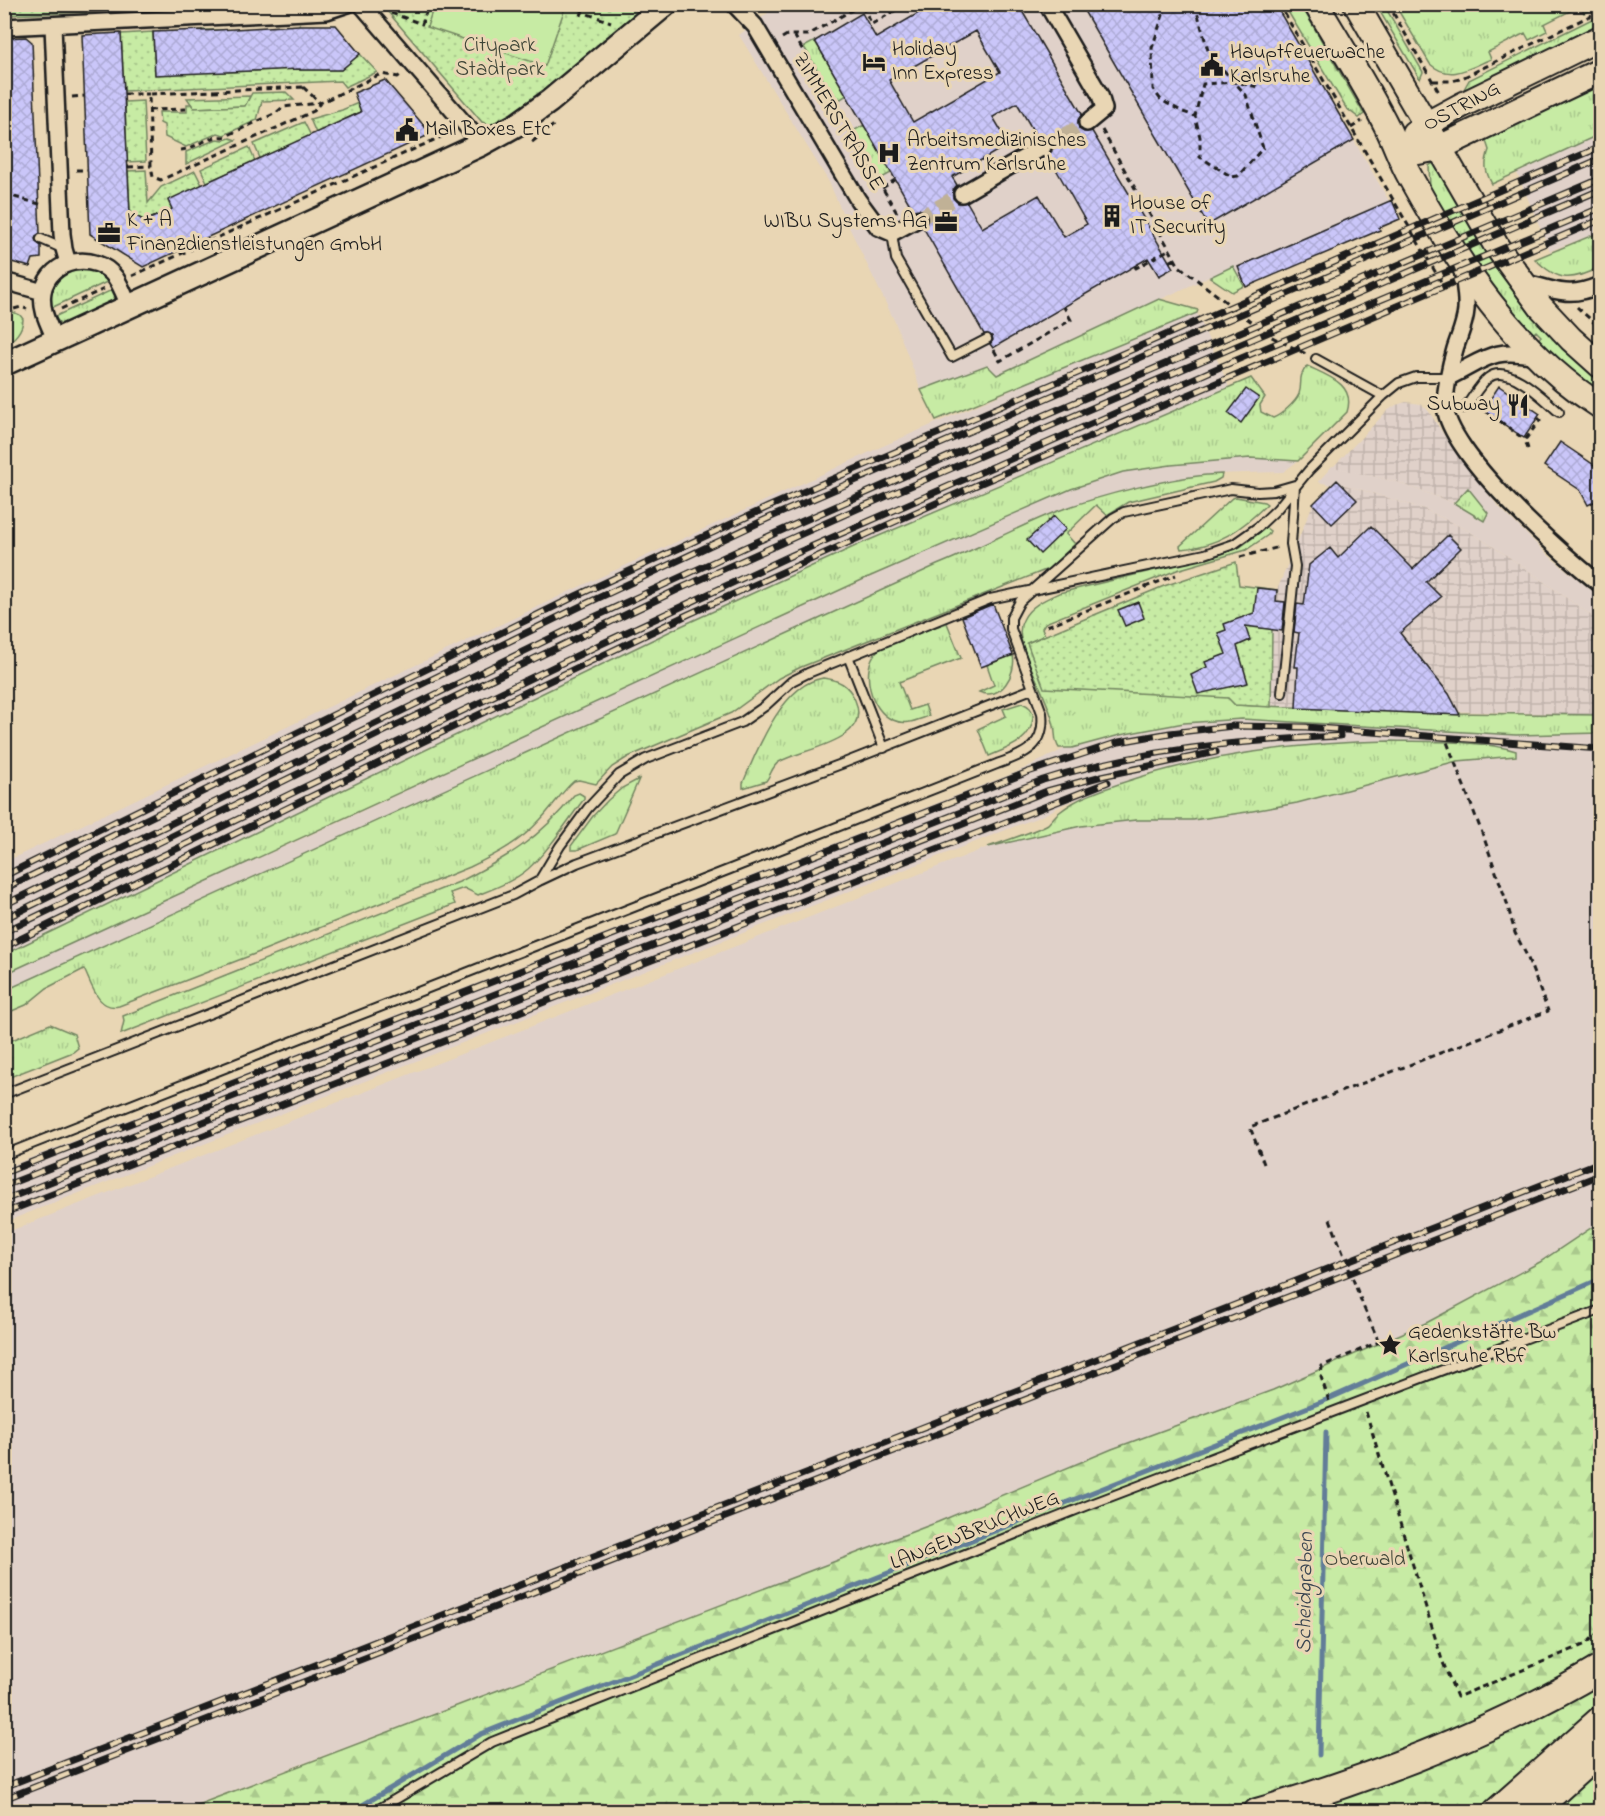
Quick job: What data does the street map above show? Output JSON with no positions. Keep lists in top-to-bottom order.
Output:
{
  "streets": {
    "main road": ["OSTRING"],
    "street": ["ZIMMERSTRASSE"],
    "lane": ["LANGENBRUCHWEG"]
  },
  "water": ["Scheidgraben"],
  "parks": ["Citypark Stadtpark", "Oberwald"],
  "places": {
    "hotel": ["Holiday Inn Express"],
    "public building": ["Hauptfeuerwache Karlsruhe", "Mail Boxes Etc"],
    "hospital": ["Arbeitsmedizinisches Zentrum Karlsruhe"],
    "building": ["House of IT Security"],
    "office": ["WIBU Systems AG", "K + A Finanzdienstleistungen GmbH"],
    "restaurant": ["Subway"],
    "place": ["Gedenkstätte Bw Karlsruhe Rbf"]
  }
}
